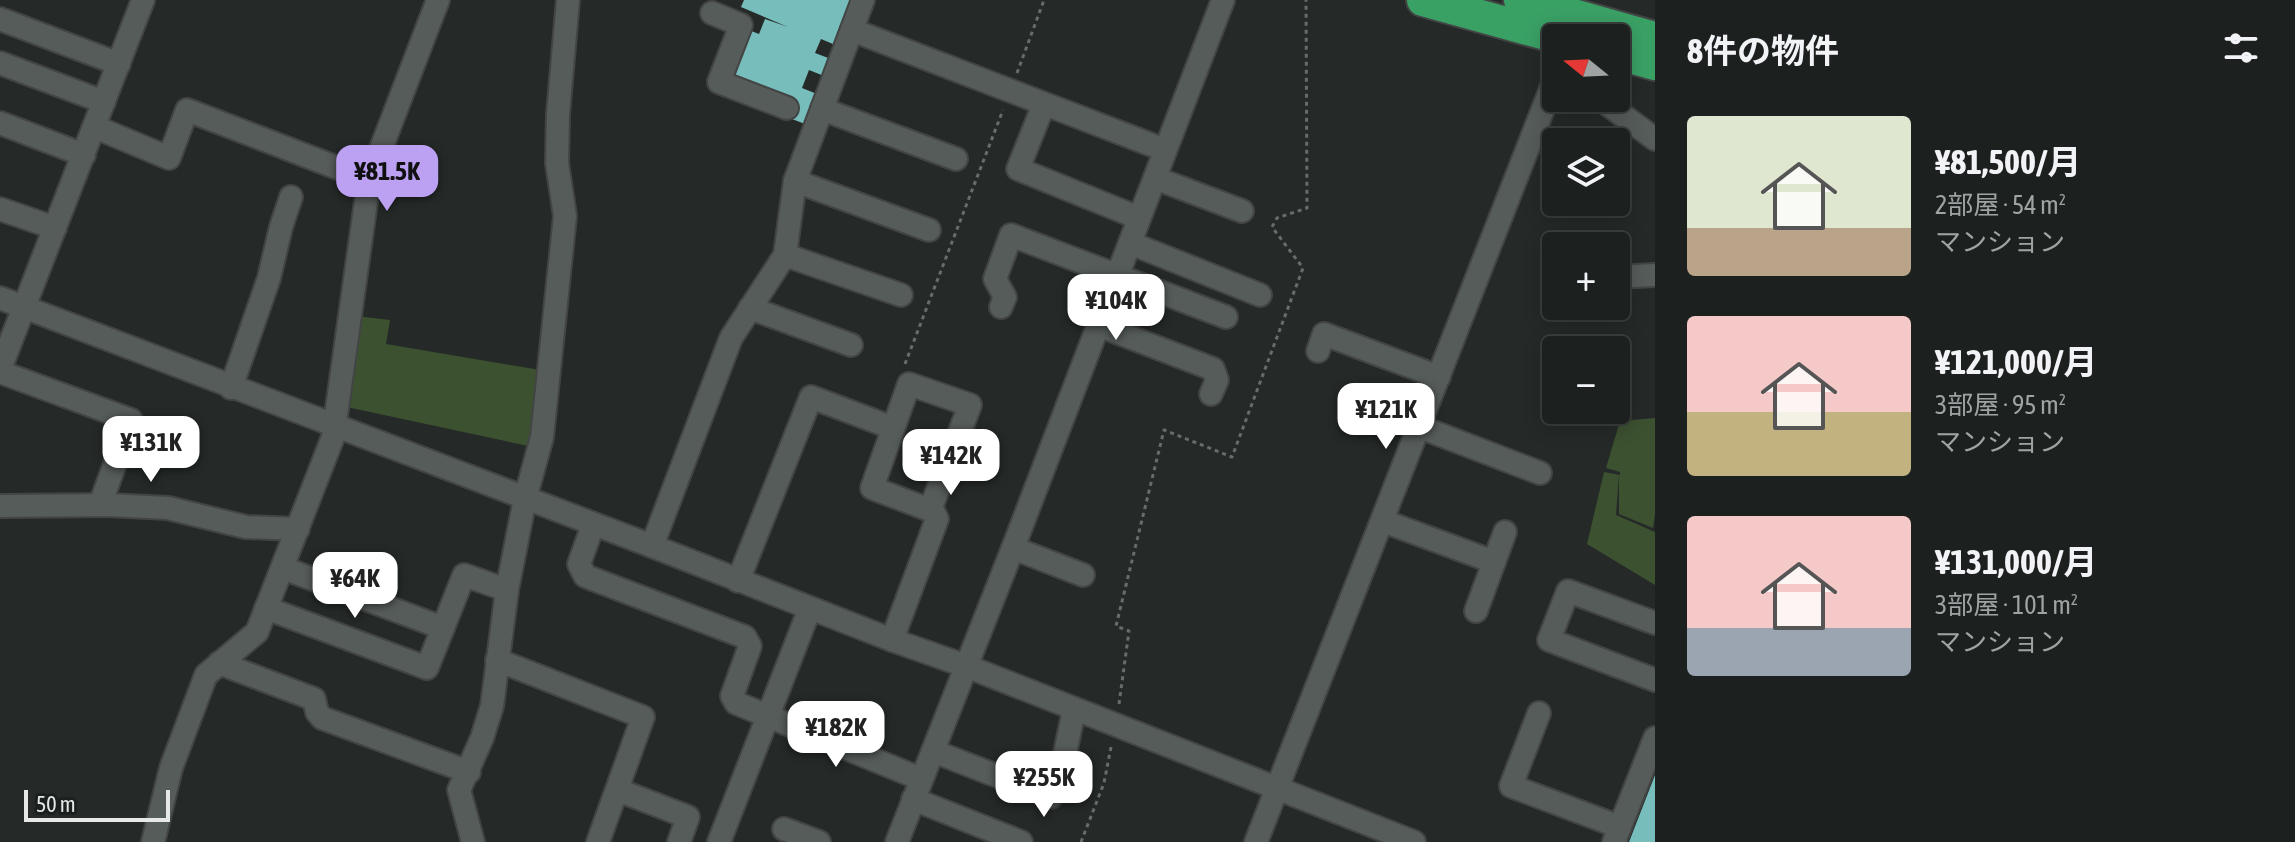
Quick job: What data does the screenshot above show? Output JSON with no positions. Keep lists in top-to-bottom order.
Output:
{
  "scale_bar": "50 m",
  "north": "left",
  "page": {
    "heading": "8件の物件",
    "map_buttons": ["+", "−"],
    "list": [
      {
        "name": "¥81,500/月",
        "note": "2部屋 · 54 m² · マンション"
      },
      {
        "name": "¥121,000/月",
        "note": "3部屋 · 95 m² · マンション"
      },
      {
        "name": "¥131,000/月",
        "note": "3部屋 · 101 m² · マンション"
      }
    ],
    "price": [
      "¥81.5K",
      "¥104K",
      "¥121K",
      "¥131K",
      "¥142K",
      "¥64K",
      "¥182K",
      "¥255K"
    ],
    "scale": "50 m"
  }
}
